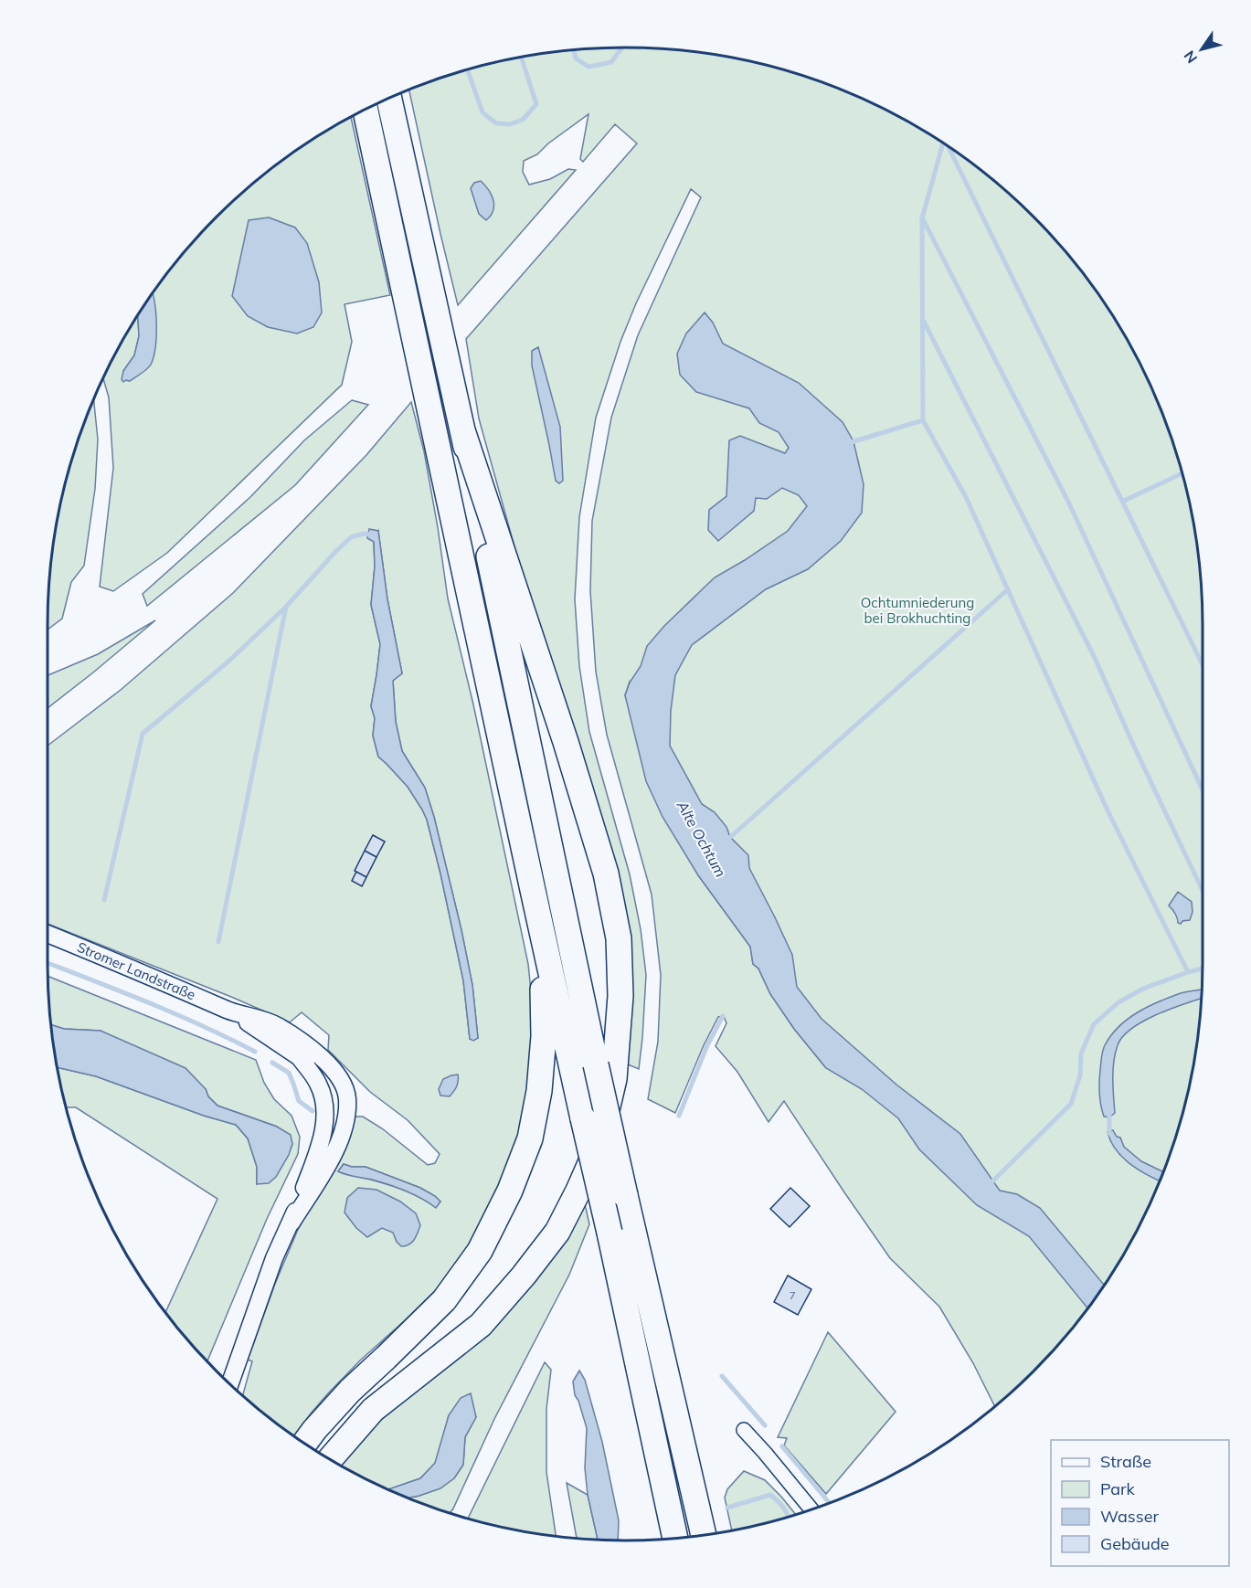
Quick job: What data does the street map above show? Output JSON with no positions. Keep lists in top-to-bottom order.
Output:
{
  "streets": {
    "street": ["Stromer Landstraße"]
  },
  "water": ["Alte Ochtum"],
  "parks": ["Ochtumniederung bei Brokhuchting"],
  "house_numbers": ["7"],
  "legend": [
    "Straße",
    "Park",
    "Wasser",
    "Gebäude"
  ],
  "north": "bottom left"
}
